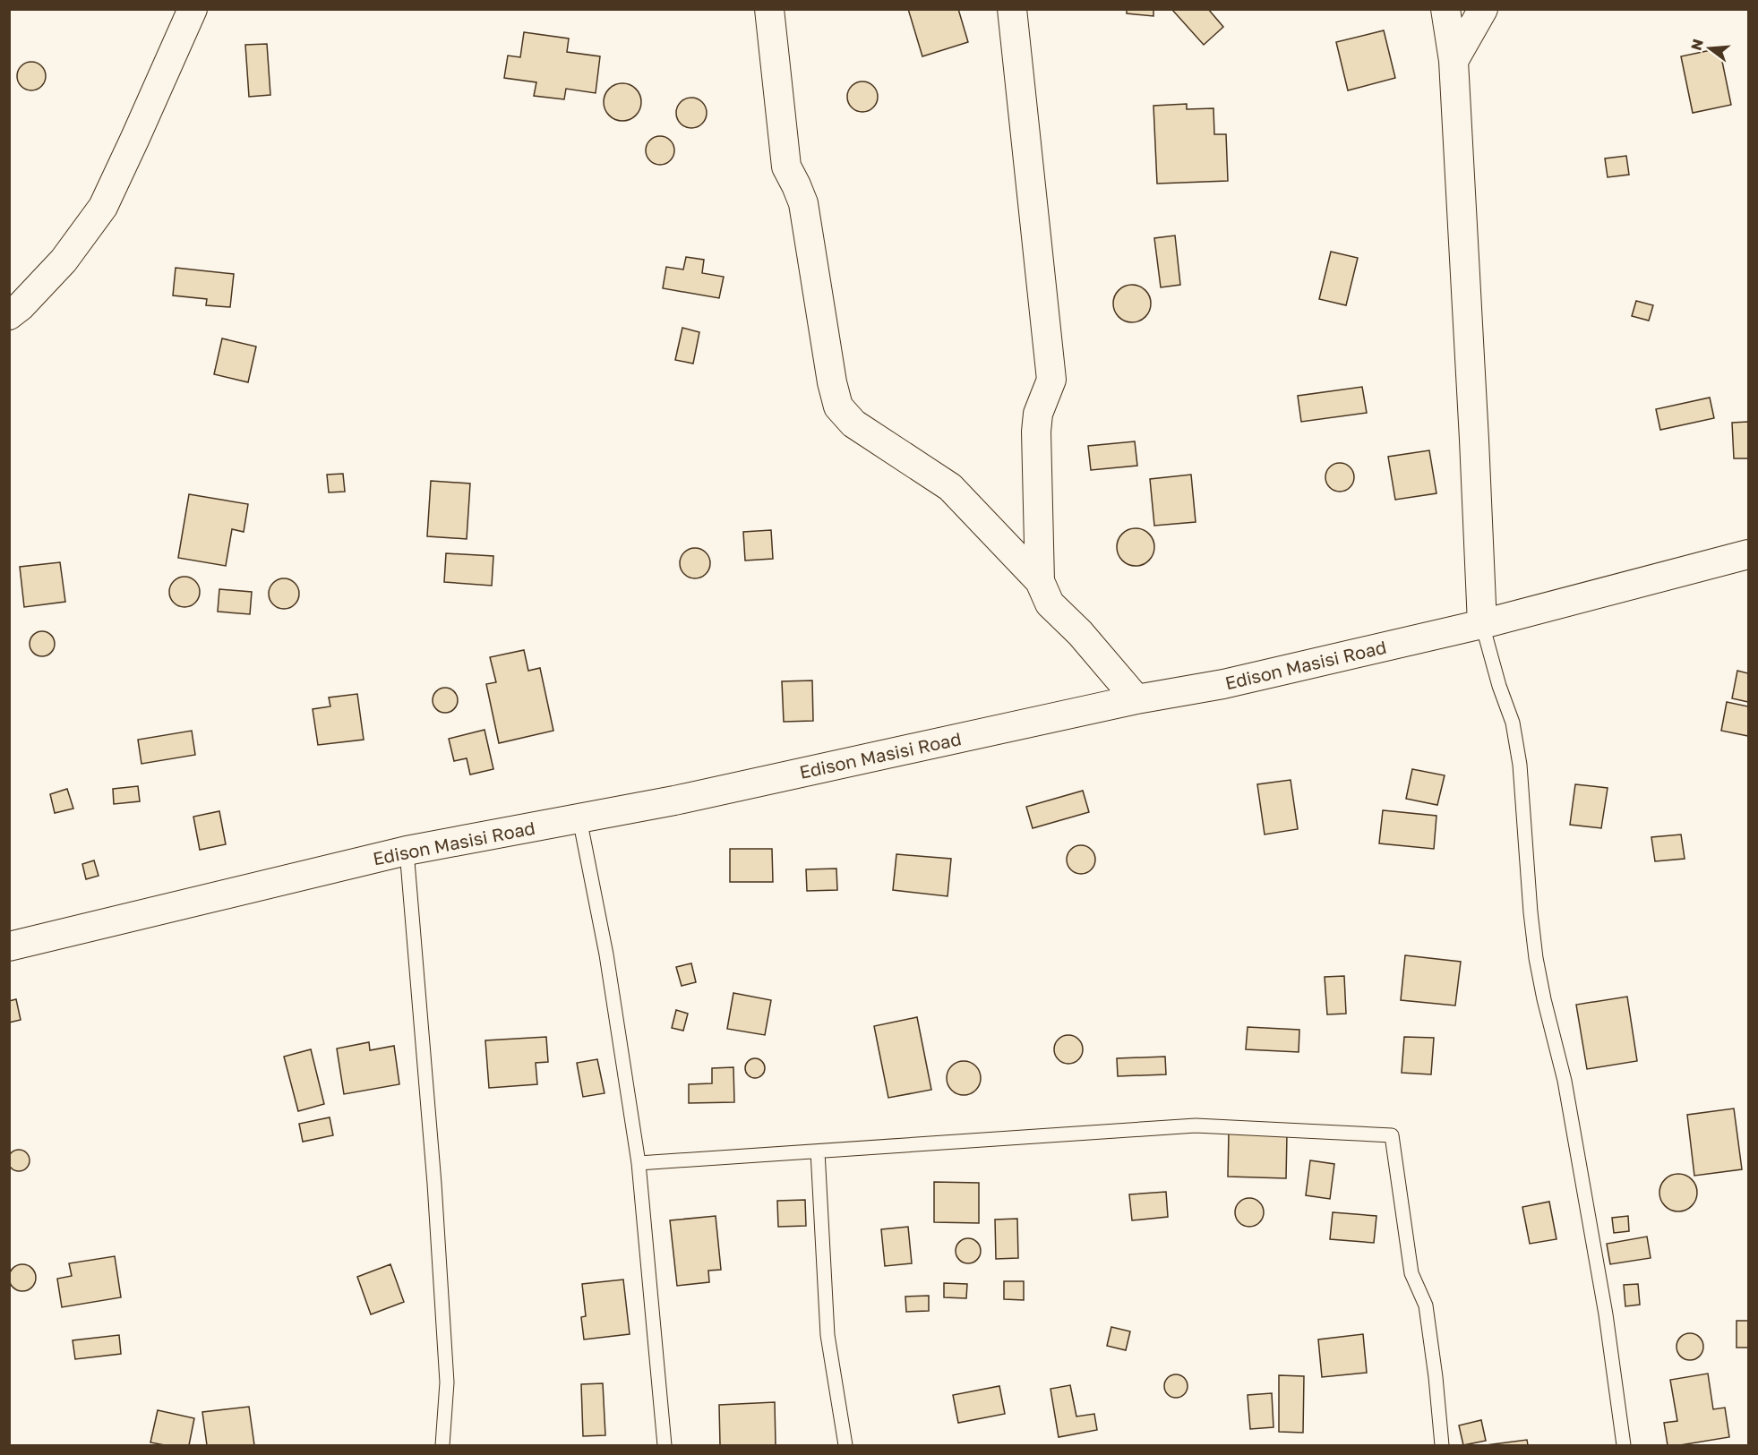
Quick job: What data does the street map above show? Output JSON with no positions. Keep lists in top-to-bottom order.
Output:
{
  "streets": {
    "street": ["Edison Masisi Road"]
  },
  "north": "left"
}
